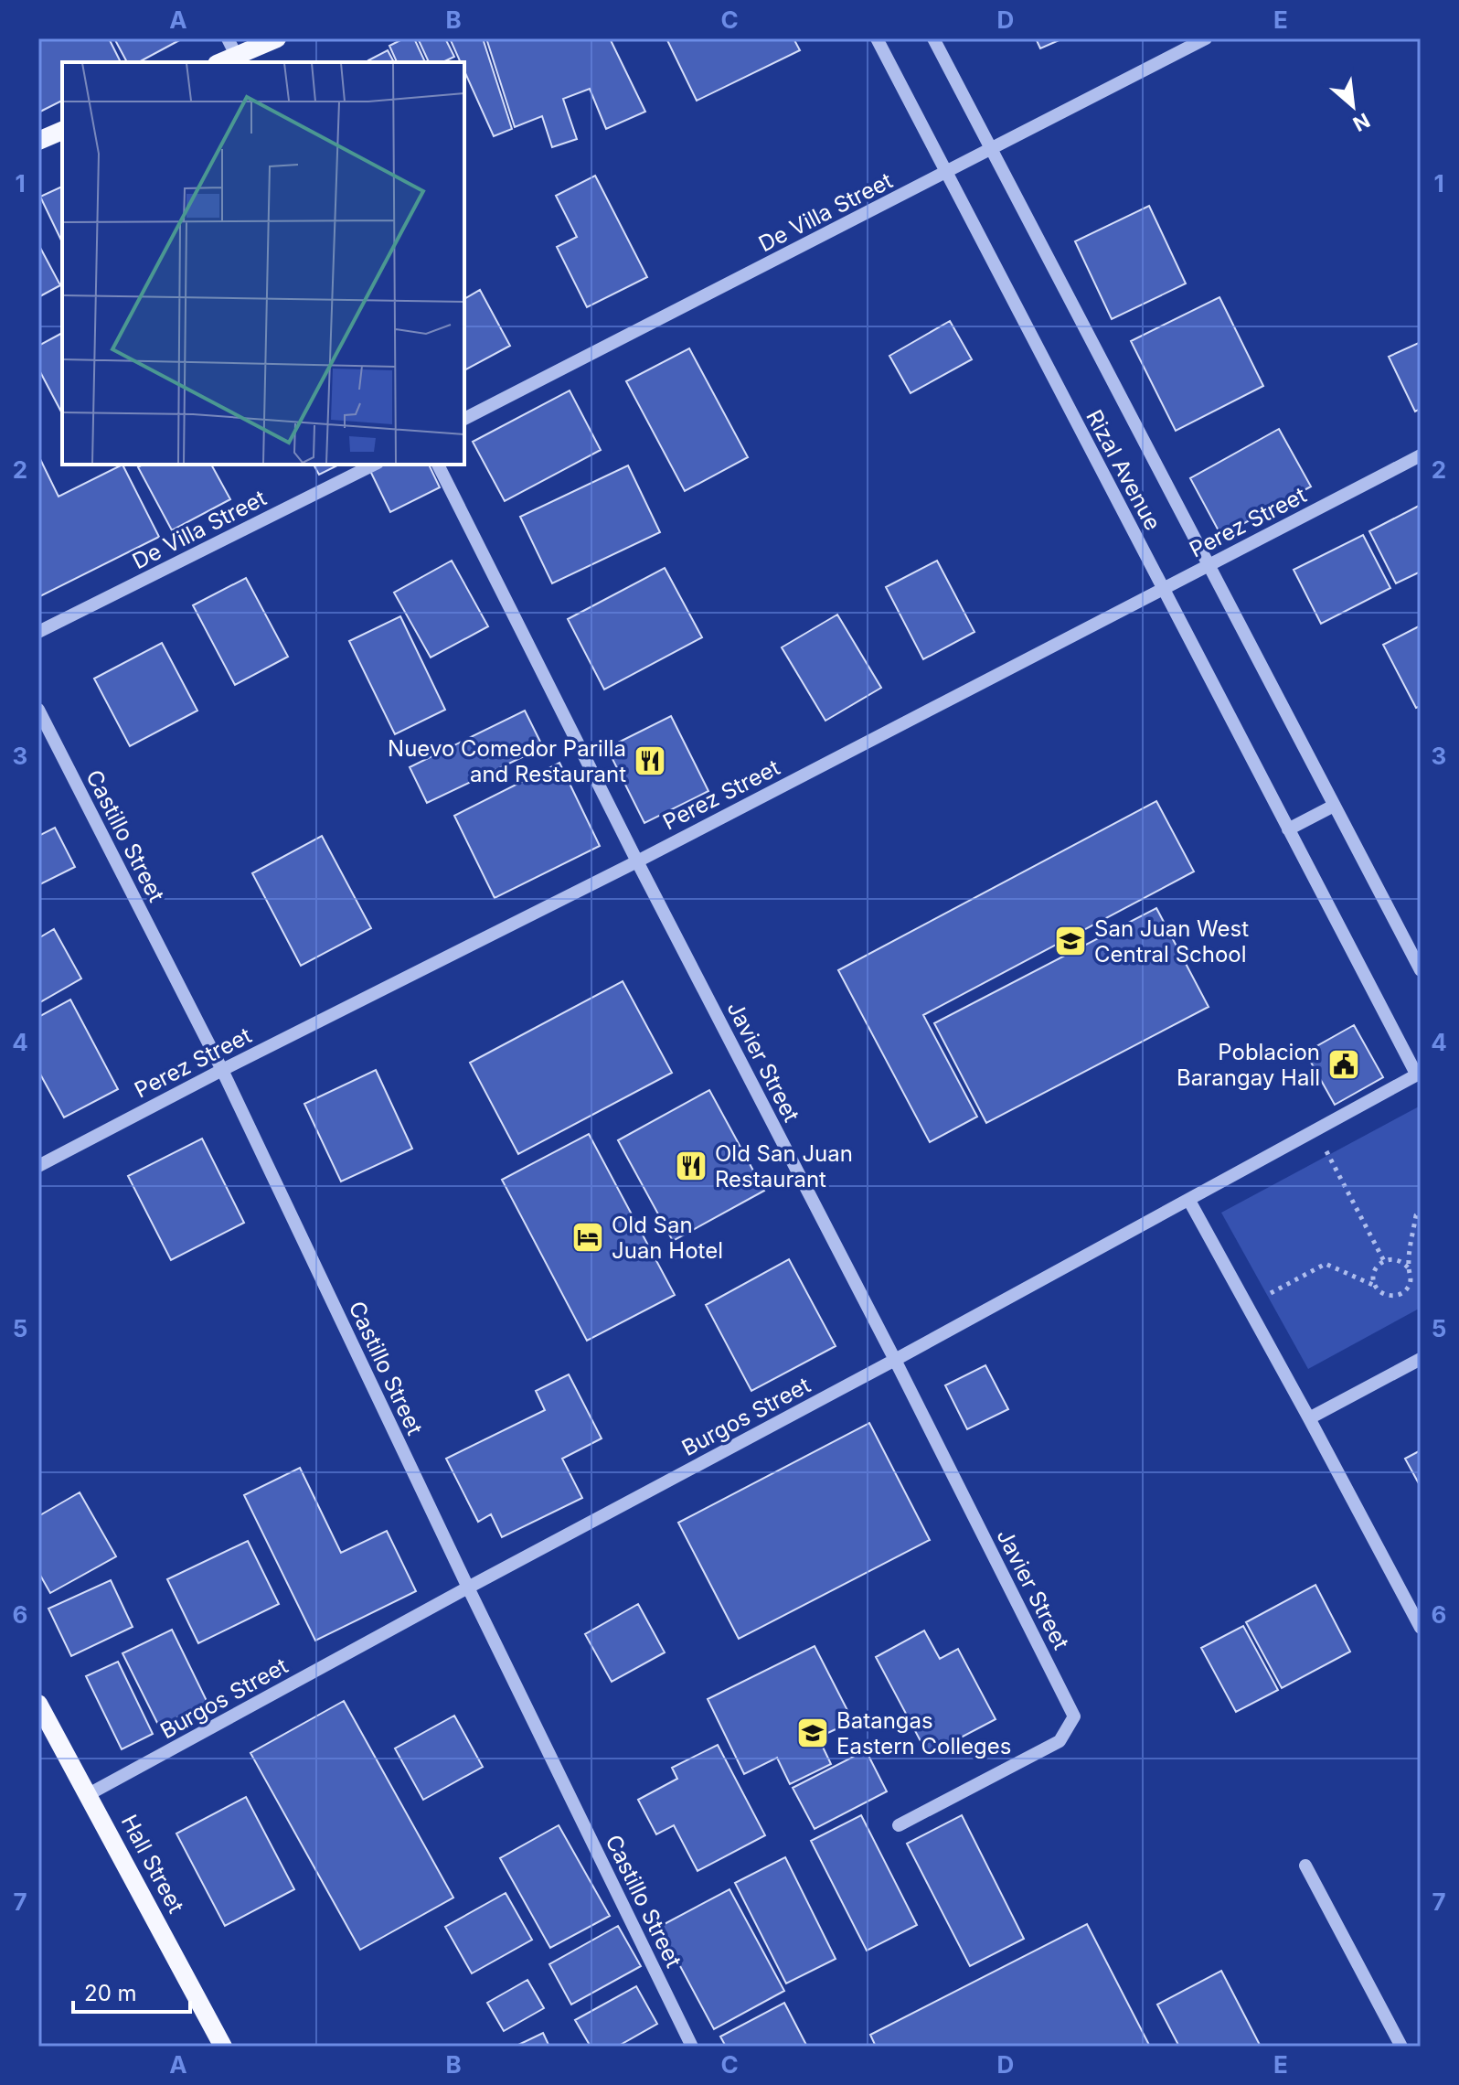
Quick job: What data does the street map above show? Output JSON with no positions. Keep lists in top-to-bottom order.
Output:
{
  "streets": {
    "main road": ["Hall Street"],
    "street": [
      "De Villa Street",
      "Rizal Avenue",
      "Perez Street",
      "Castillo Street",
      "Javier Street",
      "Burgos Street"
    ]
  },
  "crossings": [
    ["De Villa Street", "Rizal Avenue"],
    ["Rizal Avenue", "Perez Street"],
    ["Rizal Avenue", "Burgos Street"],
    ["Perez Street", "Castillo Street"],
    ["Perez Street", "Javier Street"],
    ["Castillo Street", "Burgos Street"],
    ["Javier Street", "Burgos Street"],
    ["Burgos Street", "Hall Street"]
  ],
  "places": {
    "restaurant": ["Nuevo Comedor Parilla and Restaurant", "Old San Juan Restaurant"],
    "school or university": ["San Juan West Central School", "Batangas Eastern Colleges"],
    "public building": ["Poblacion Barangay Hall"],
    "hotel": ["Old San Juan Hotel"]
  },
  "scale_bar": "20 m",
  "north": "bottom right",
  "grid": {
    "columns": [
      "A",
      "B",
      "C",
      "D",
      "E"
    ],
    "rows": [
      "1",
      "2",
      "3",
      "4",
      "5",
      "6",
      "7"
    ]
  }
}
